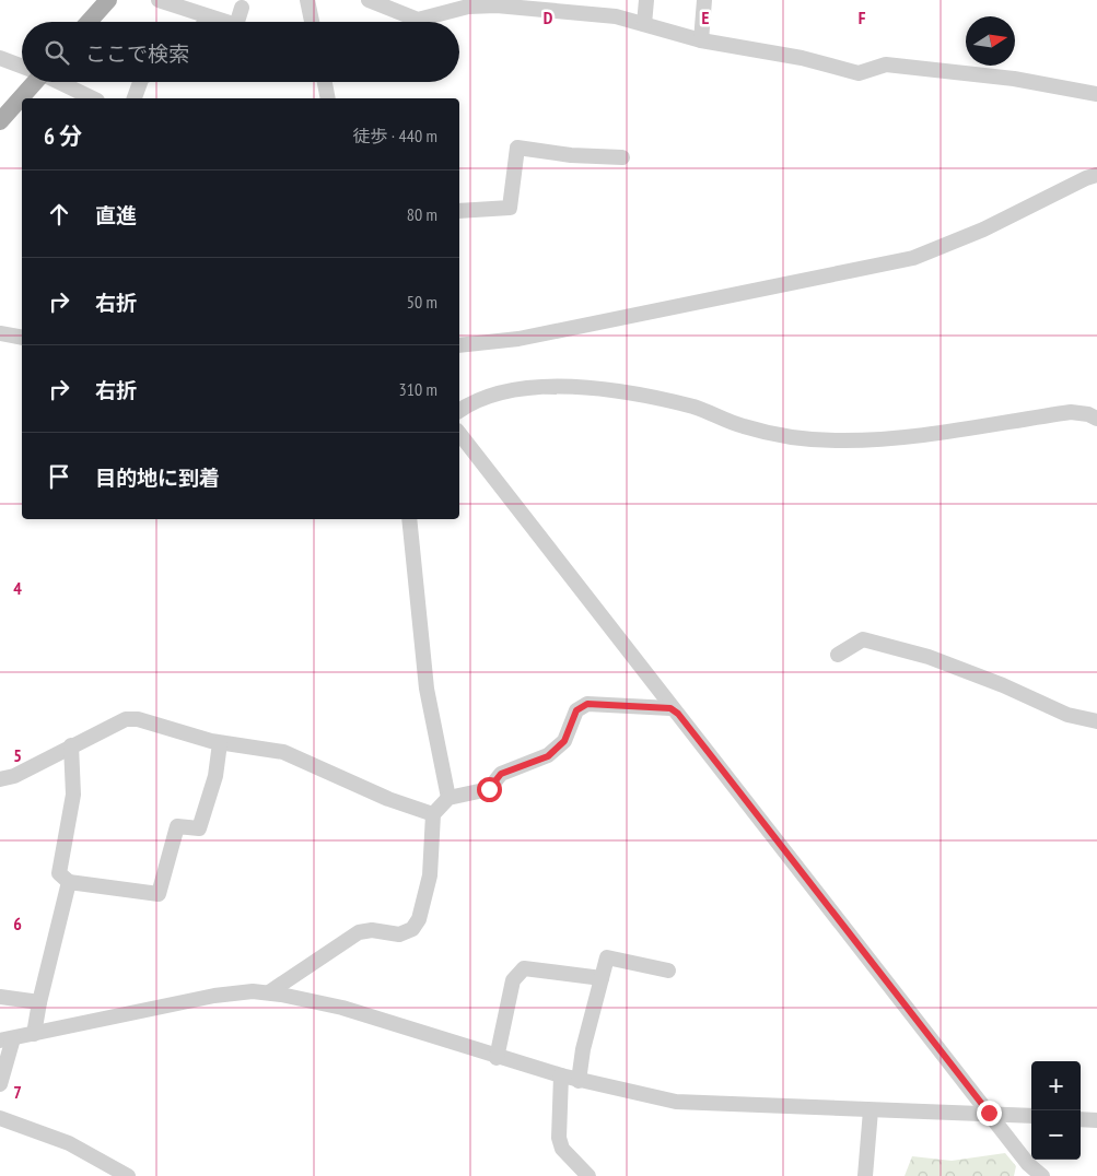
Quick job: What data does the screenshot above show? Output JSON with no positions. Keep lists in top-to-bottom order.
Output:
{
  "north": "right",
  "page": {
    "search": "ここで検索",
    "heading": ["6 分", "徒歩 · 440 m"],
    "list": [
      ["直進", "80 m"],
      ["右折", "50 m"],
      ["右折", "310 m"],
      "目的地に到着"
    ],
    "map_buttons": ["+", "−"]
  },
  "grid": {
    "columns": ["D", "E", "F"],
    "rows": [
      "4",
      "5",
      "6",
      "7"
    ]
  }
}
